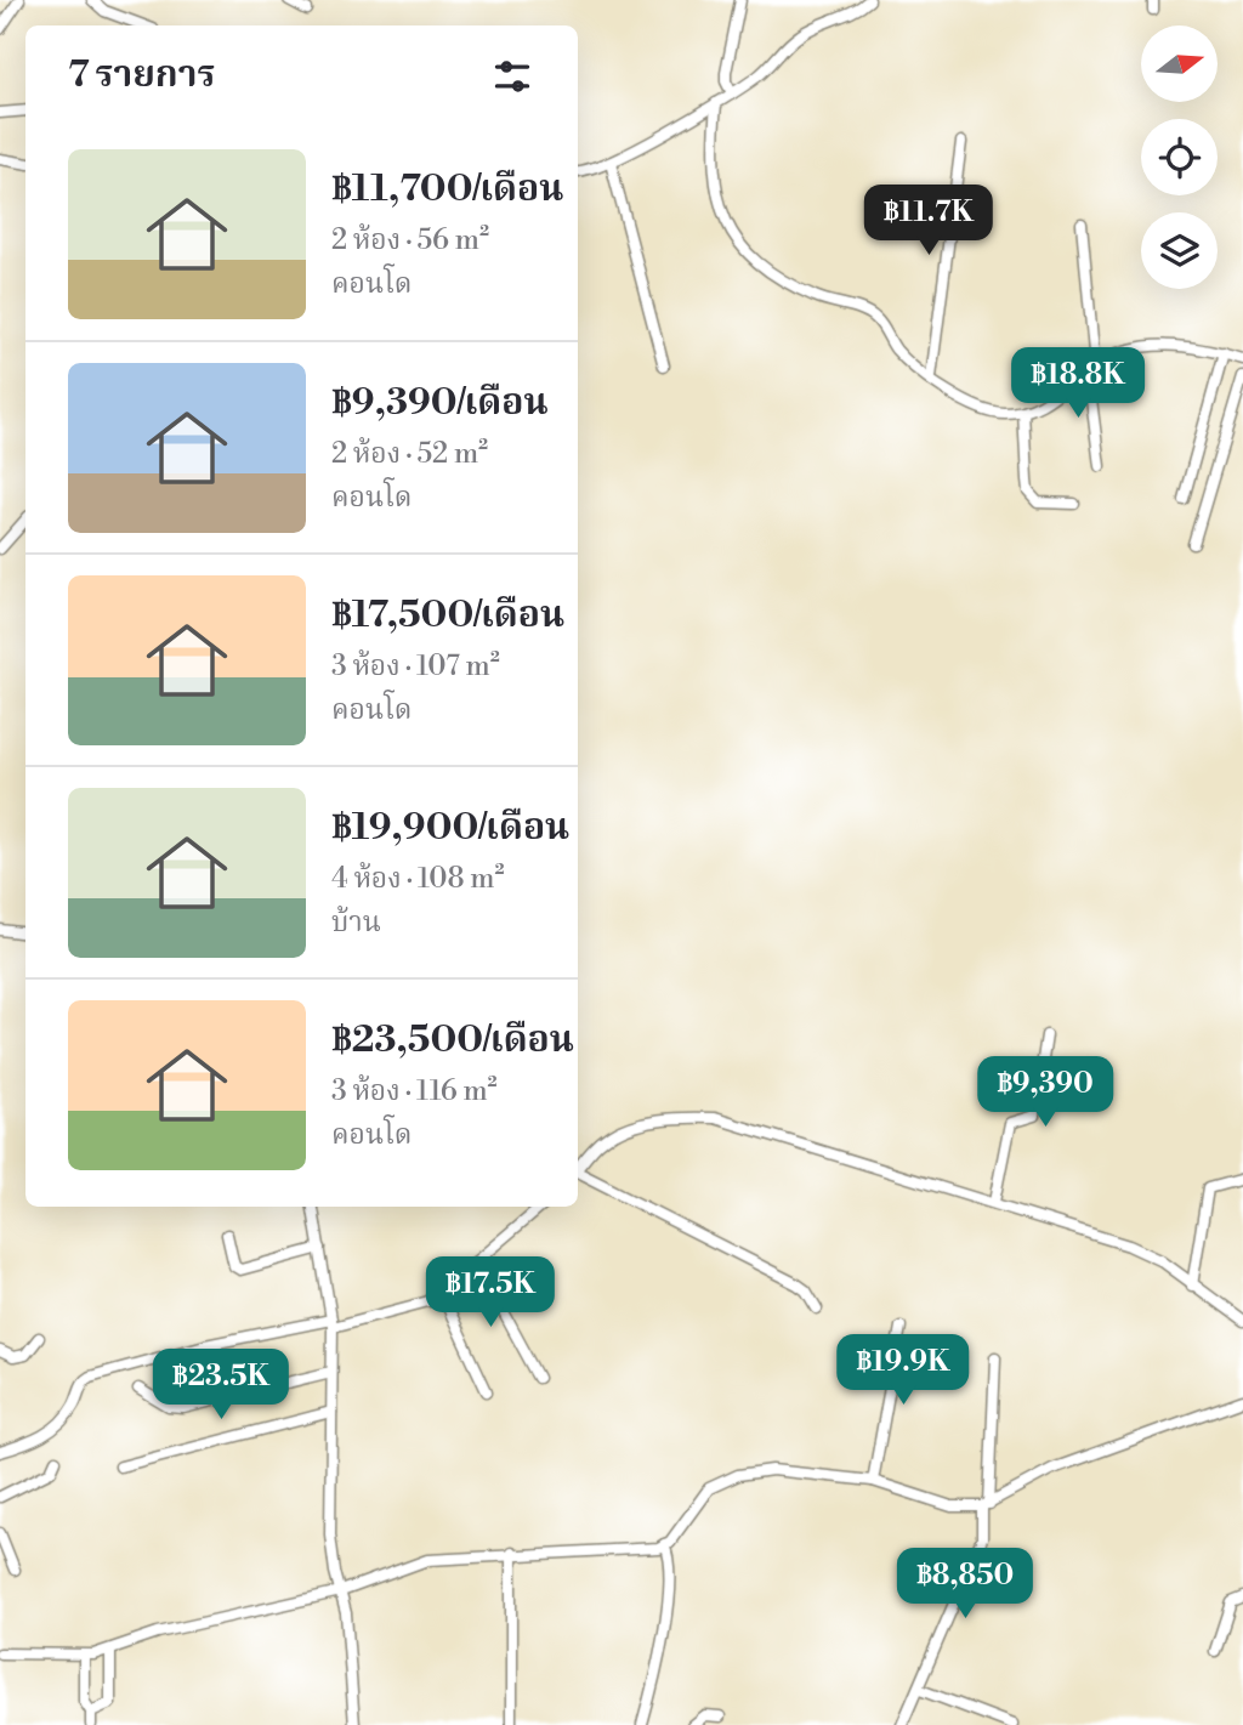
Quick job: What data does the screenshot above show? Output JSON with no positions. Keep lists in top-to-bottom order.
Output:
{
  "north": "right",
  "page": {
    "heading": "7 รายการ",
    "list": [
      {
        "name": "฿11,700/เดือน",
        "note": "2 ห้อง · 56 m² · คอนโด"
      },
      {
        "name": "฿9,390/เดือน",
        "note": "2 ห้อง · 52 m² · คอนโด"
      },
      {
        "name": "฿17,500/เดือน",
        "note": "3 ห้อง · 107 m² · คอนโด"
      },
      {
        "name": "฿19,900/เดือน",
        "note": "4 ห้อง · 108 m² · บ้าน"
      },
      {
        "name": "฿23,500/เดือน",
        "note": "3 ห้อง · 116 m² · คอนโด"
      }
    ],
    "price": [
      "฿11.7K",
      "฿18.8K",
      "฿9,390",
      "฿17.5K",
      "฿19.9K",
      "฿23.5K",
      "฿8,850"
    ]
  }
}
